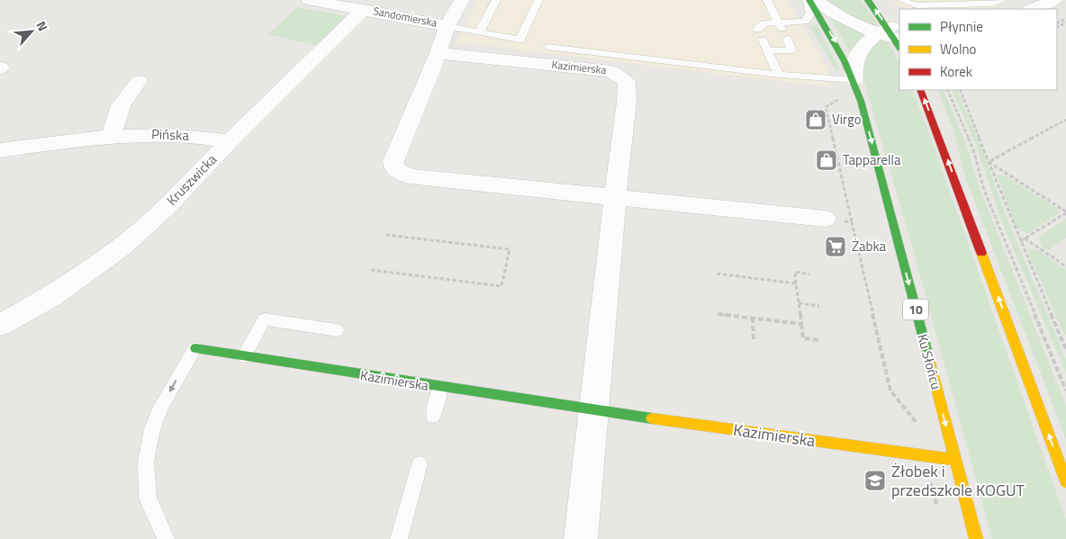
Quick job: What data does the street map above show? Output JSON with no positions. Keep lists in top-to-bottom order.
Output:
{
  "streets": {
    "main road": ["Kazimierska", "10", "Ku Słońcu"],
    "street": ["Sandomierska", "Pińska", "Kruszwicka"]
  },
  "crossings": [
    ["Sandomierska", "Kruszwicka"],
    ["Kazimierska", "Ku Słońcu"],
    ["Pińska", "Kruszwicka"]
  ],
  "places": {
    "shop": ["Virgo", "Tapparella"],
    "supermarket": ["Żabka"],
    "school or university": ["Żłobek i przedszkole KOGUT"]
  },
  "legend": ["Płynnie", "Wolno", "Korek"],
  "north": "top right"
}
